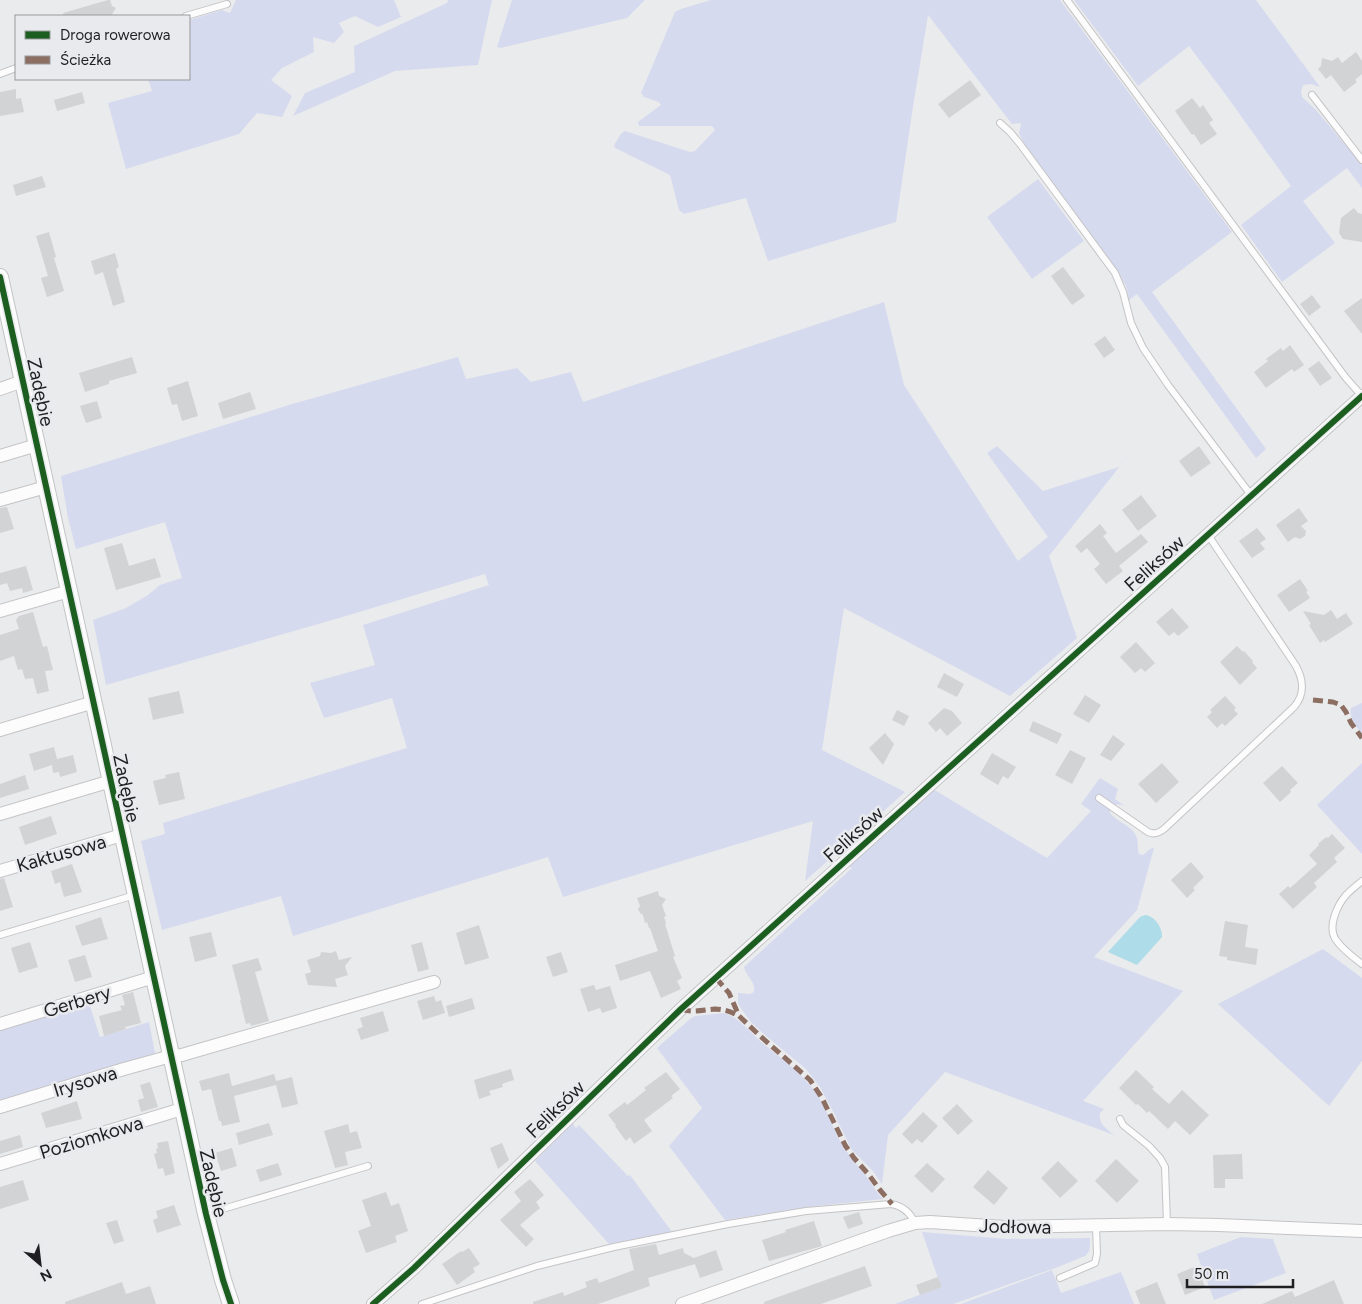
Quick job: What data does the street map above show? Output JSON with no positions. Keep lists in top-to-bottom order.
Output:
{
  "streets": {
    "street": [
      "Zadębie",
      "Feliksów",
      "Kaktusowa",
      "Gerbery",
      "Irysowa",
      "Poziomkowa",
      "Jodłowa"
    ]
  },
  "crossings": [
    ["Zadębie", "Kaktusowa"],
    ["Zadębie", "Gerbery"],
    ["Zadębie", "Irysowa"],
    ["Zadębie", "Poziomkowa"]
  ],
  "legend": ["Droga rowerowa", "Ścieżka"],
  "scale_bar": "50 m",
  "north": "bottom right"
}
